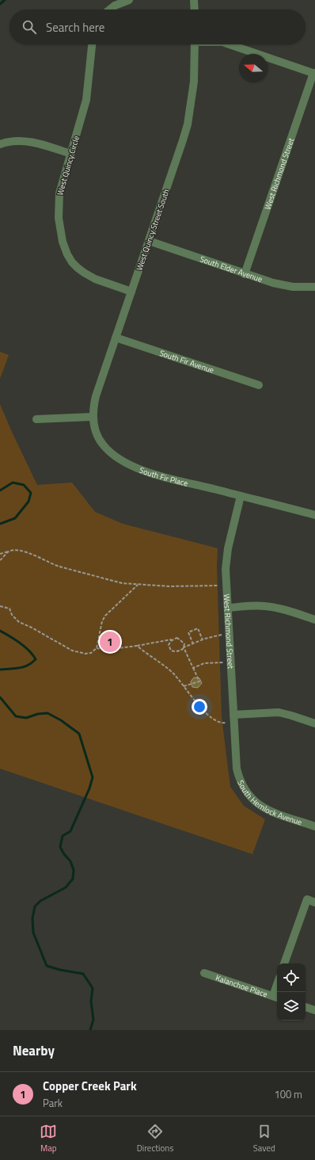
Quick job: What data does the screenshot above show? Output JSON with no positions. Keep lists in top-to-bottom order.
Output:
{
  "streets": {
    "street": [
      "West Quincy Circle",
      "West Richmond Street",
      "West Quincy Street South",
      "South Elder Avenue",
      "South Fir Avenue",
      "South Fir Place",
      "South Hemlock Avenue",
      "Kalanchoe Place"
    ]
  },
  "crossings": [
    ["West Quincy Circle", "West Quincy Street South"],
    ["West Richmond Street", "South Elder Avenue"],
    ["West Richmond Street", "South Fir Place"],
    ["West Richmond Street", "South Hemlock Avenue"],
    ["West Quincy Street South", "South Elder Avenue"],
    ["West Quincy Street South", "South Fir Avenue"],
    ["West Quincy Street South", "South Fir Place"]
  ],
  "north": "left",
  "page": {
    "search": "Search here",
    "pins": "1",
    "heading": "Nearby",
    "list": [
      {
        "mark": "1",
        "name": "Copper Creek Park",
        "note": "Park",
        "value": "100 m"
      }
    ],
    "nav": ["Map", "Directions", "Saved"]
  }
}
